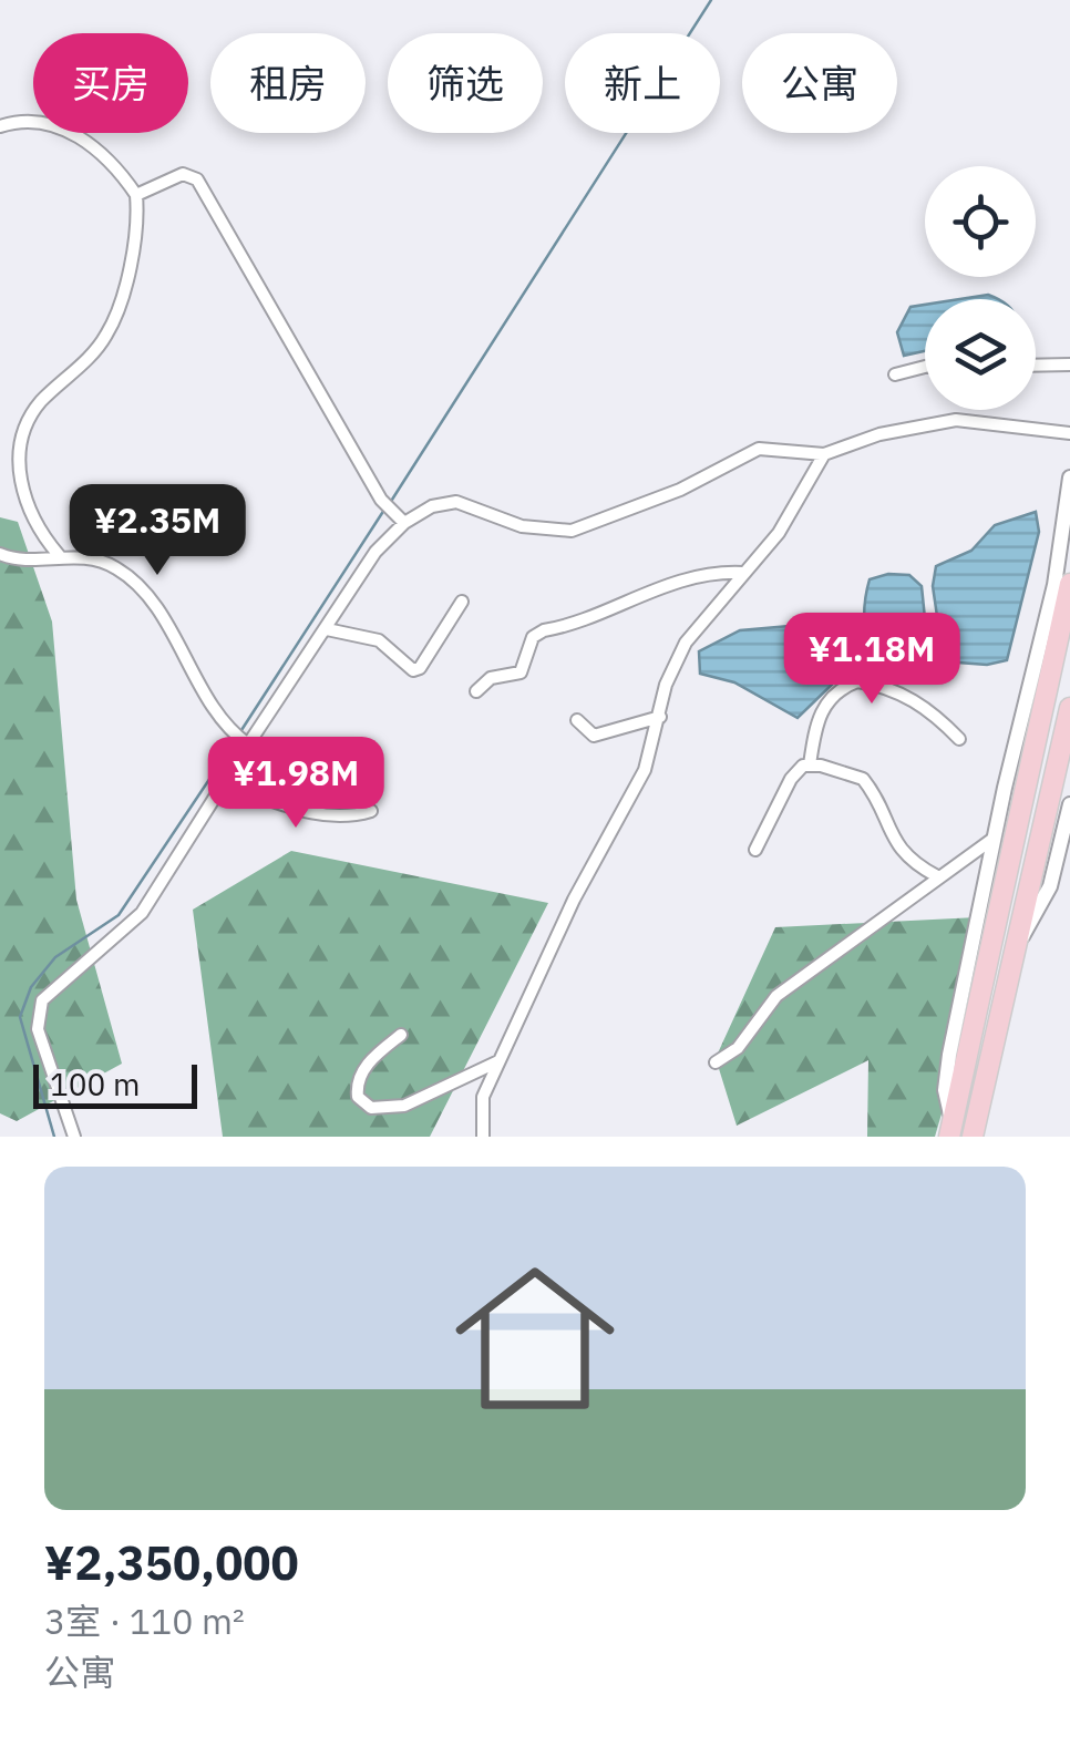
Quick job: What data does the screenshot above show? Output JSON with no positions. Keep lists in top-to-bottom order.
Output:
{
  "scale_bar": "100 m",
  "page": {
    "chip": [
      "买房",
      "租房",
      "筛选",
      "新上",
      "公寓"
    ],
    "price": ["¥2.35M", "¥1.18M", "¥1.98M"],
    "scale": "100 m",
    "list": [
      {
        "name": "¥2,350,000",
        "note": "3室 · 110 m² · 公寓"
      }
    ]
  }
}
